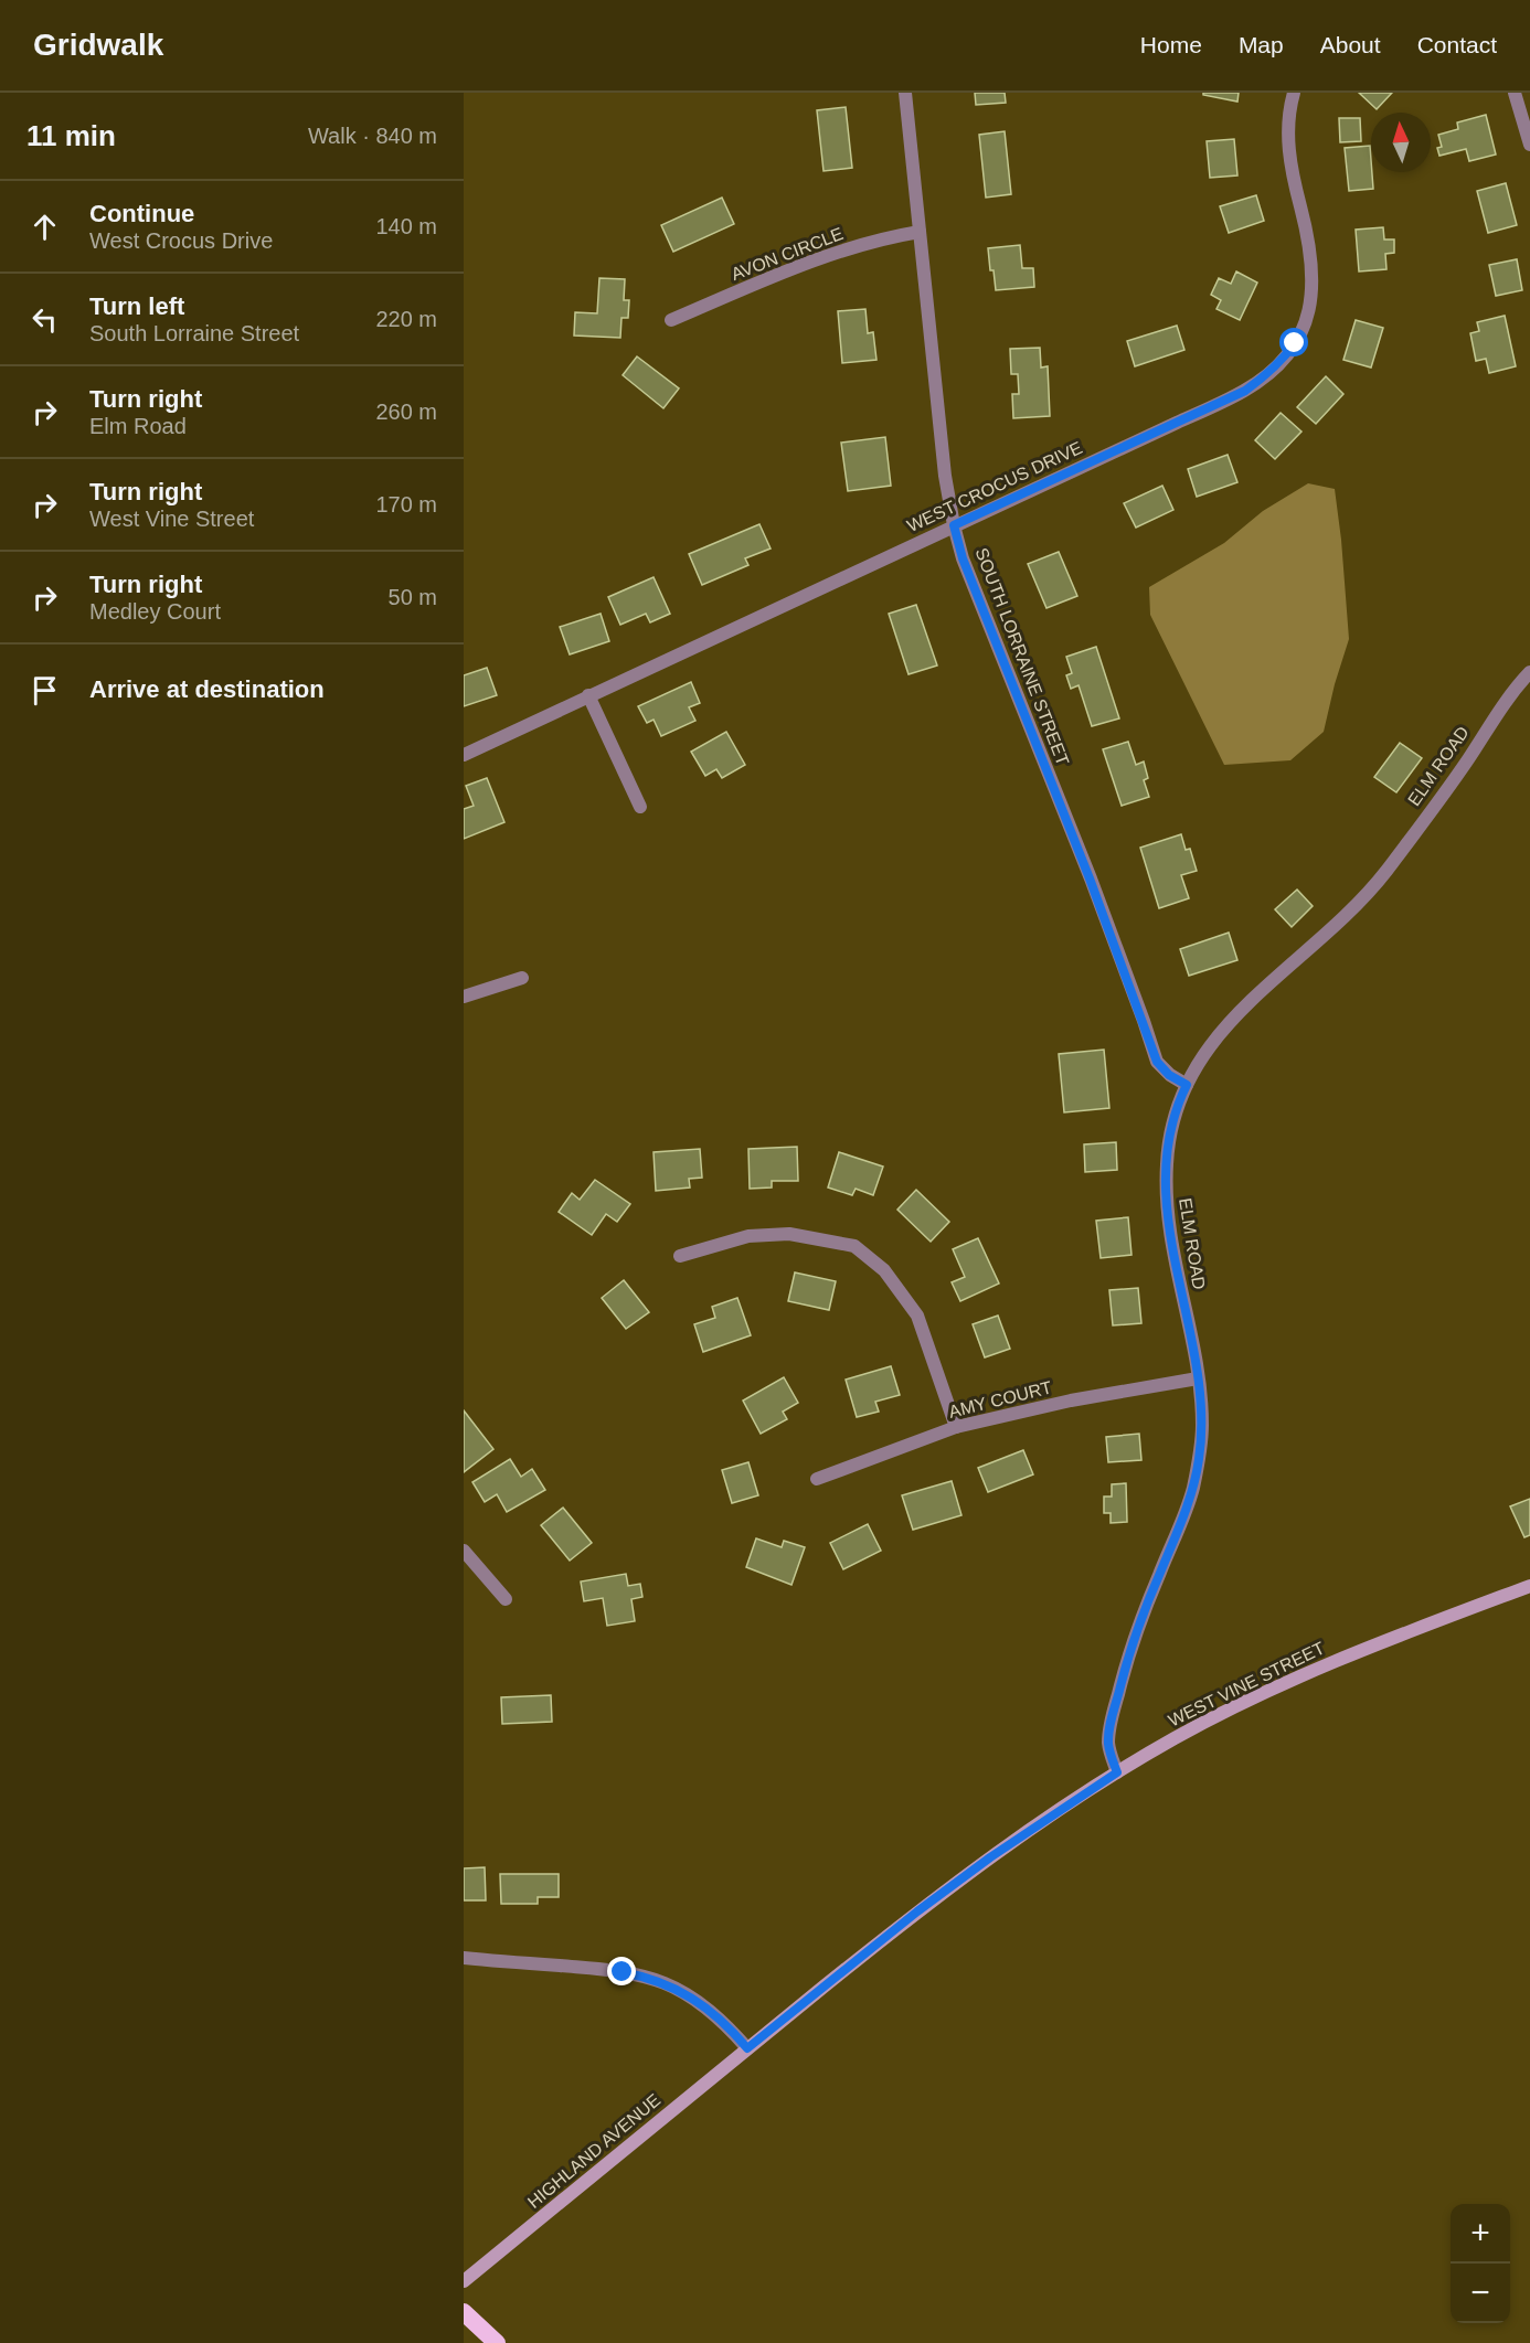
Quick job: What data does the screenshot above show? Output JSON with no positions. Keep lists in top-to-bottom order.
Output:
{
  "streets": {
    "main road": ["WEST VINE STREET", "HIGHLAND AVENUE"],
    "street": [
      "AVON CIRCLE",
      "WEST CROCUS DRIVE",
      "SOUTH LORRAINE STREET",
      "ELM ROAD",
      "AMY COURT"
    ]
  },
  "crossings": [
    ["AVON CIRCLE", "SOUTH LORRAINE STREET"],
    ["WEST CROCUS DRIVE", "SOUTH LORRAINE STREET"],
    ["SOUTH LORRAINE STREET", "ELM ROAD"],
    ["ELM ROAD", "AMY COURT"],
    ["ELM ROAD", "WEST VINE STREET"],
    ["WEST VINE STREET", "HIGHLAND AVENUE"]
  ],
  "north": "top",
  "page": {
    "header": "Gridwalk",
    "nav": [
      "Home",
      "Map",
      "About",
      "Contact"
    ],
    "heading": ["11 min", "Walk · 840 m"],
    "list": [
      ["Continue", "West Crocus Drive", "140 m"],
      ["Turn left", "South Lorraine Street", "220 m"],
      ["Turn right", "Elm Road", "260 m"],
      ["Turn right", "West Vine Street", "170 m"],
      ["Turn right", "Medley Court", "50 m"],
      "Arrive at destination"
    ],
    "map_buttons": ["+", "−"]
  }
}
